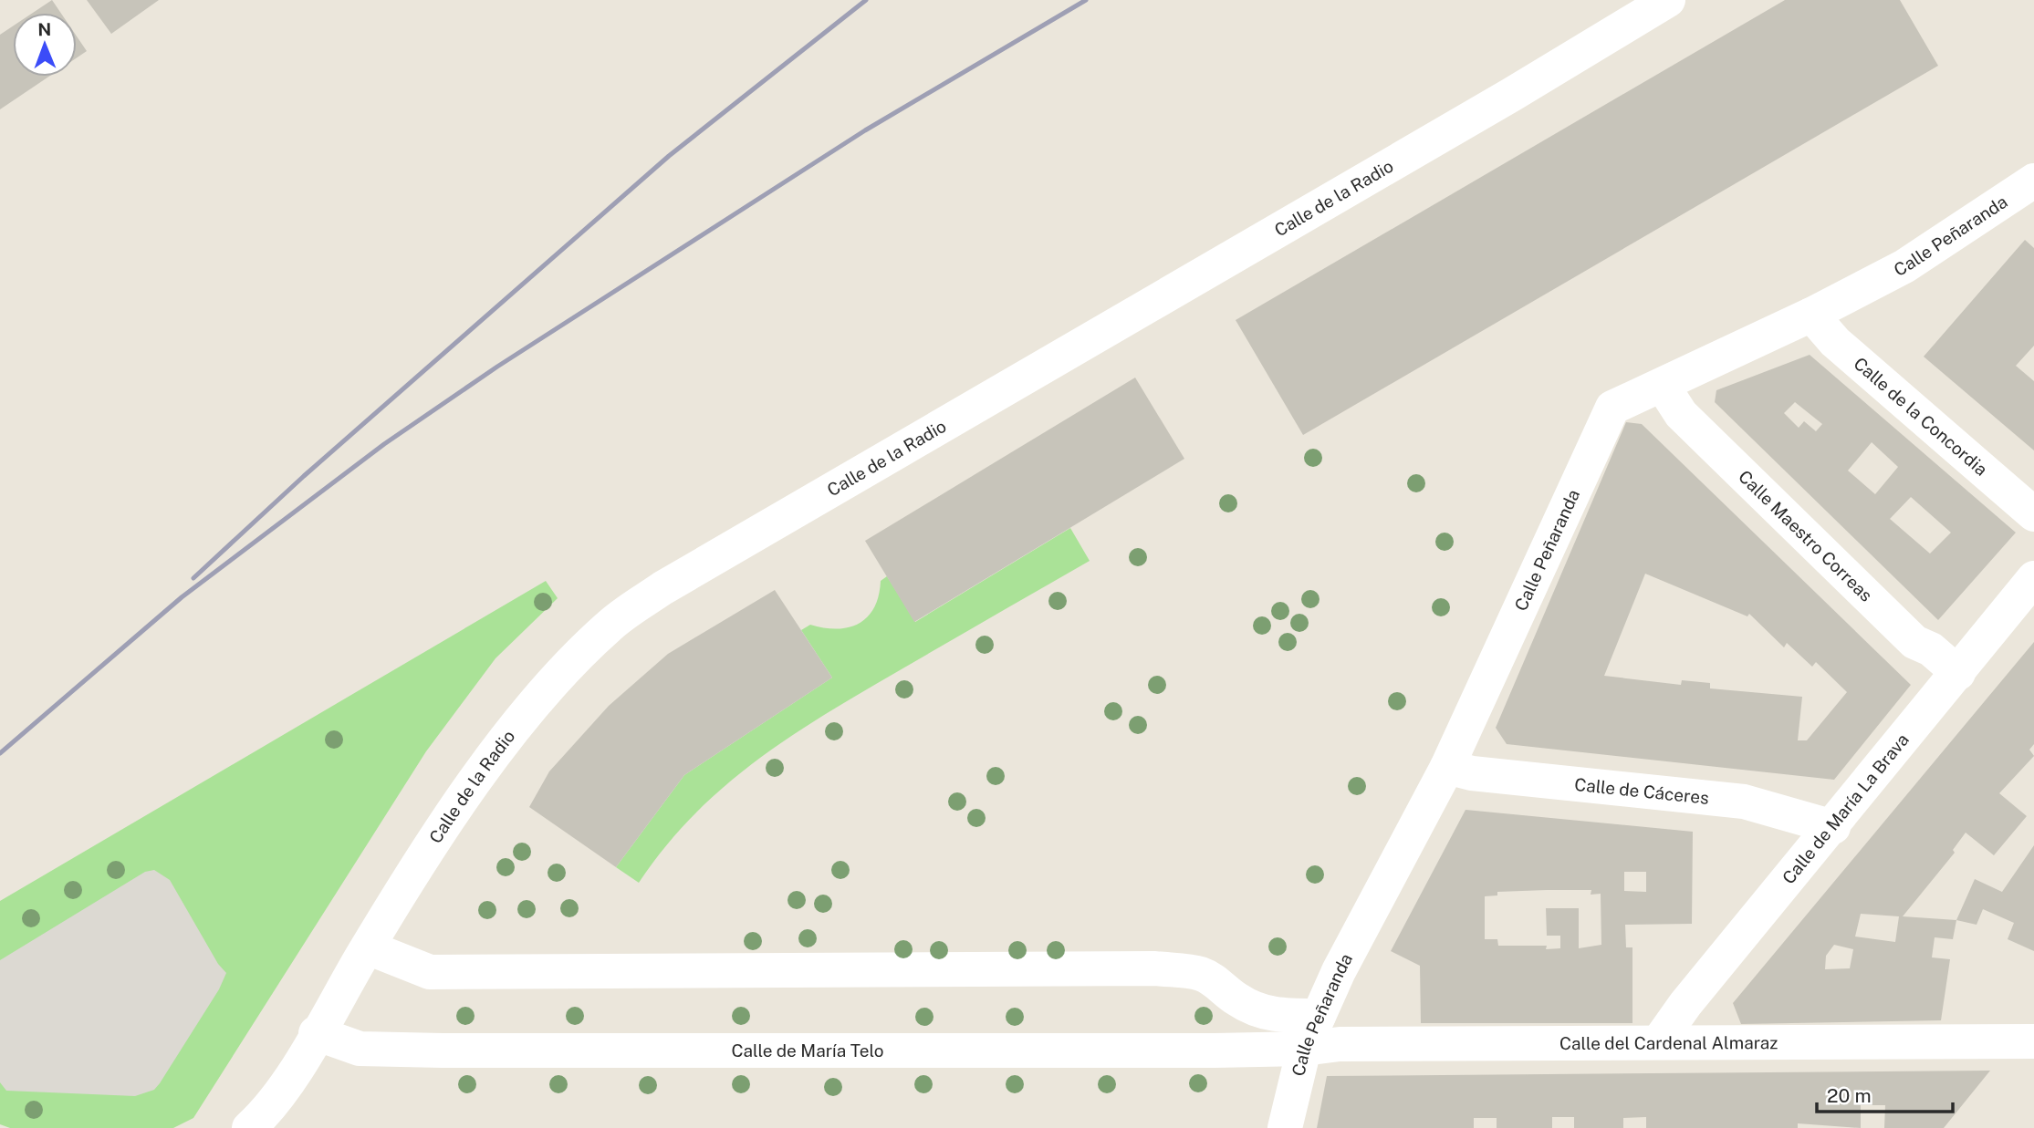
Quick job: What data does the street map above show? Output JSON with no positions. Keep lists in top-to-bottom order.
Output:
{
  "streets": {
    "street": [
      "Calle de la Radio",
      "Calle Peñaranda",
      "Calle de la Concordia",
      "Calle Maestro Correas",
      "Calle de Cáceres",
      "Calle de María La Brava",
      "Calle del Cardenal Almaraz",
      "Calle de María Telo"
    ]
  },
  "crossings": [
    ["Calle de la Radio", "Calle de María Telo"],
    ["Calle Peñaranda", "Calle de la Concordia"],
    ["Calle Peñaranda", "Calle Maestro Correas"],
    ["Calle Peñaranda", "Calle de Cáceres"],
    ["Calle Peñaranda", "Calle del Cardenal Almaraz"],
    ["Calle Peñaranda", "Calle de María Telo"],
    ["Calle Maestro Correas", "Calle de María La Brava"],
    ["Calle de Cáceres", "Calle de María La Brava"],
    ["Calle de María La Brava", "Calle del Cardenal Almaraz"],
    ["Calle del Cardenal Almaraz", "Calle de María Telo"]
  ],
  "scale_bar": "20 m",
  "north": "top"
}
